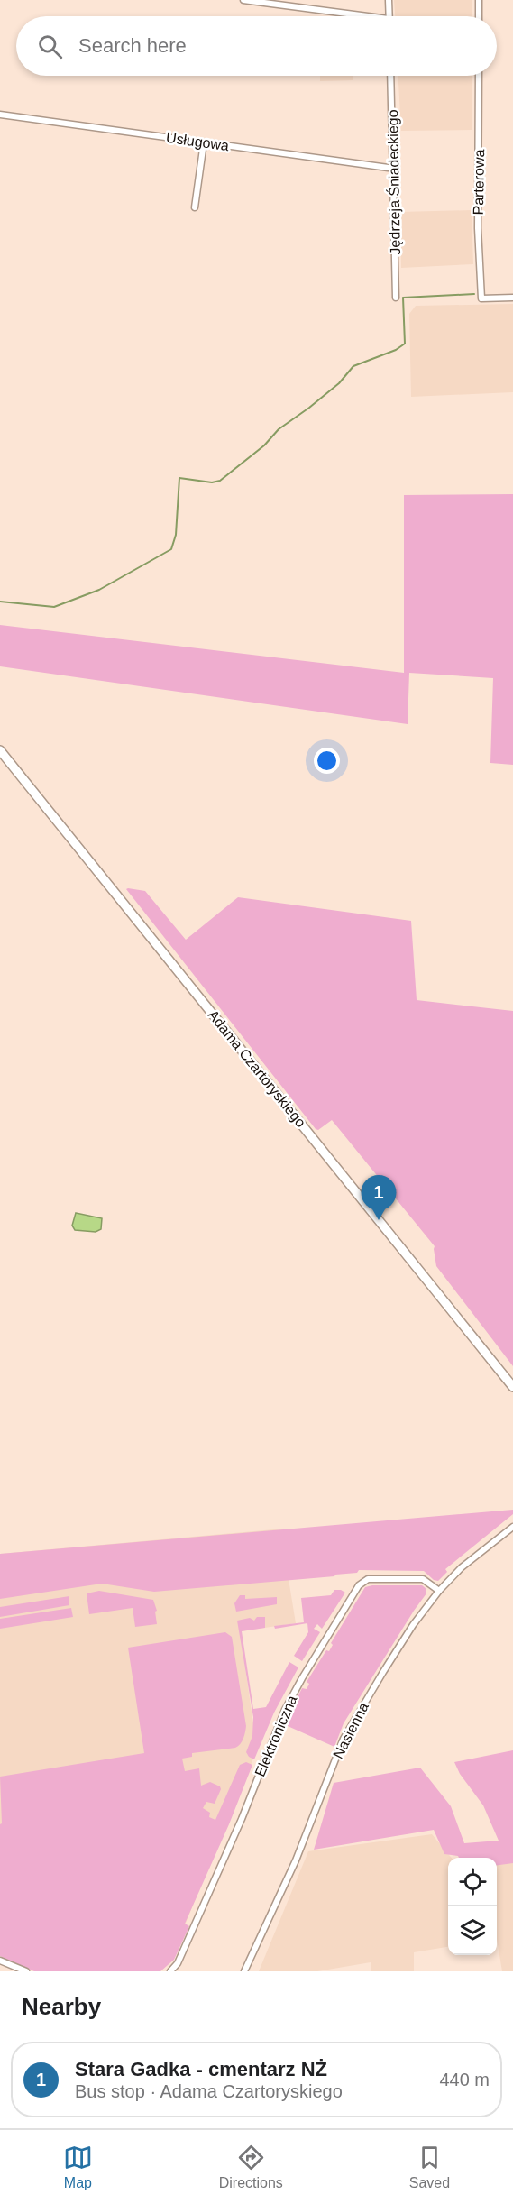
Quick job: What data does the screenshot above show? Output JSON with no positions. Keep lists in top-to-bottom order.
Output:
{
  "streets": {
    "street": [
      "Usługowa",
      "Jędrzeja Śniadeckiego",
      "Parterowa",
      "Adama Czartoryskiego",
      "Nasienna",
      "Elektroniczna"
    ]
  },
  "crossings": [
    ["Usługowa", "Jędrzeja Śniadeckiego"],
    ["Nasienna", "Elektroniczna"]
  ],
  "page": {
    "search": "Search here",
    "pins": "1",
    "heading": "Nearby",
    "list": [
      {
        "mark": "1",
        "name": "Stara Gadka - cmentarz NŻ",
        "note": "Bus stop · Adama Czartoryskiego",
        "value": "440 m"
      }
    ],
    "nav": ["Map", "Directions", "Saved"]
  }
}
